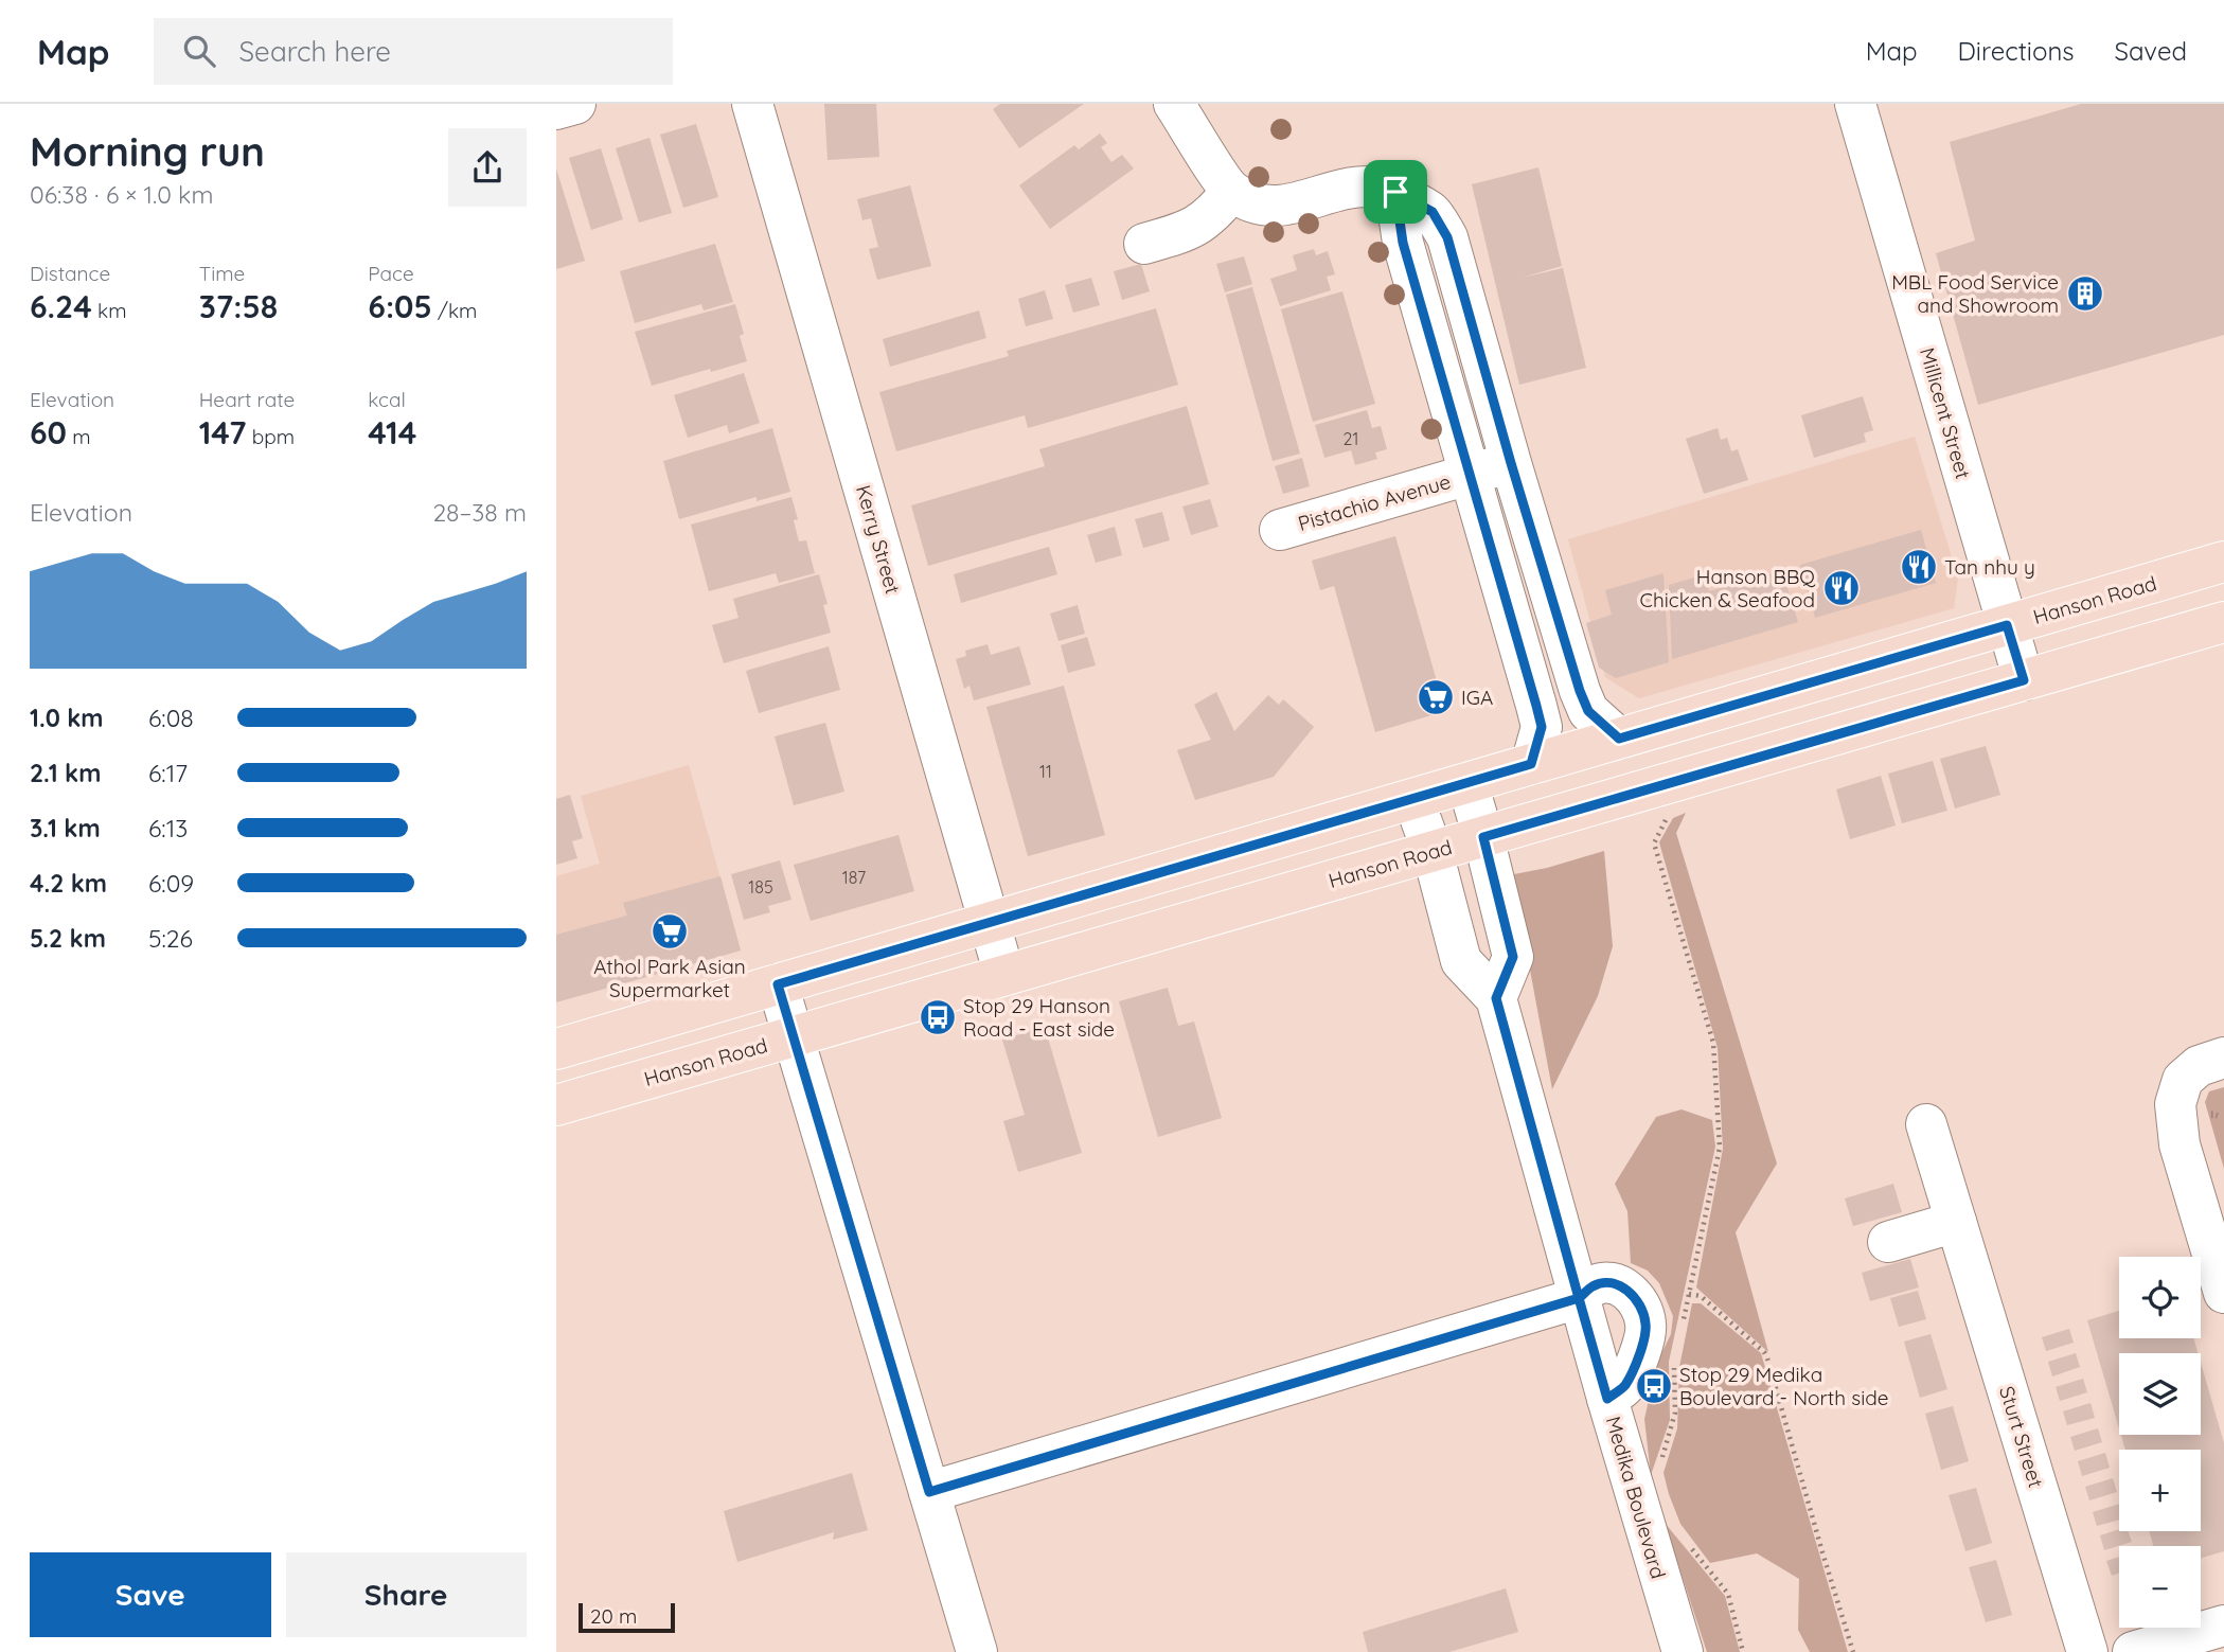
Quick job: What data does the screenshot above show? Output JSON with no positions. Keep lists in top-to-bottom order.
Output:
{
  "streets": {
    "main road": ["Hanson Road"],
    "street": [
      "Millicent Street",
      "Pistachio Avenue",
      "Kerry Street",
      "Sturt Street",
      "Medika Boulevard"
    ]
  },
  "crossings": [
    ["Millicent Street", "Hanson Road"],
    ["Kerry Street", "Hanson Road"],
    ["Hanson Road", "Medika Boulevard"]
  ],
  "places": {
    "building": ["MBL Food Service and Showroom"],
    "restaurant": ["Tan nhu y", "Hanson BBQ Chicken & Seafood"],
    "supermarket": ["IGA", "Athol Park Asian Supermarket"],
    "bus stop": ["Stop 29 Hanson Road - East side", "Stop 29 Medika Boulevard - North side"]
  },
  "house_numbers": [
    "21",
    "11",
    "187",
    "185"
  ],
  "scale_bar": "20 m",
  "page": {
    "header": "Map",
    "search": "Search here",
    "nav": ["Map", "Directions", "Saved"],
    "heading": ["Morning run", "06:38 · 6 × 1.0 km"],
    "stats": [
      ["Distance", "6.24 km"],
      ["Time", "37:58"],
      ["Pace", "6:05 /km"],
      ["Elevation", "60 m"],
      ["Heart rate", "147 bpm"],
      ["kcal", "414"]
    ],
    "chart": ["Elevation", "28–38 m"],
    "list": [
      {
        "name": "1.0 km",
        "note": "6:08"
      },
      {
        "name": "2.1 km",
        "note": "6:17"
      },
      {
        "name": "3.1 km",
        "note": "6:13"
      },
      {
        "name": "4.2 km",
        "note": "6:09"
      },
      {
        "name": "5.2 km",
        "note": "5:26"
      }
    ],
    "map_buttons": ["+", "−"],
    "buttons": ["Save", "Share"],
    "scale": "20 m"
  }
}
